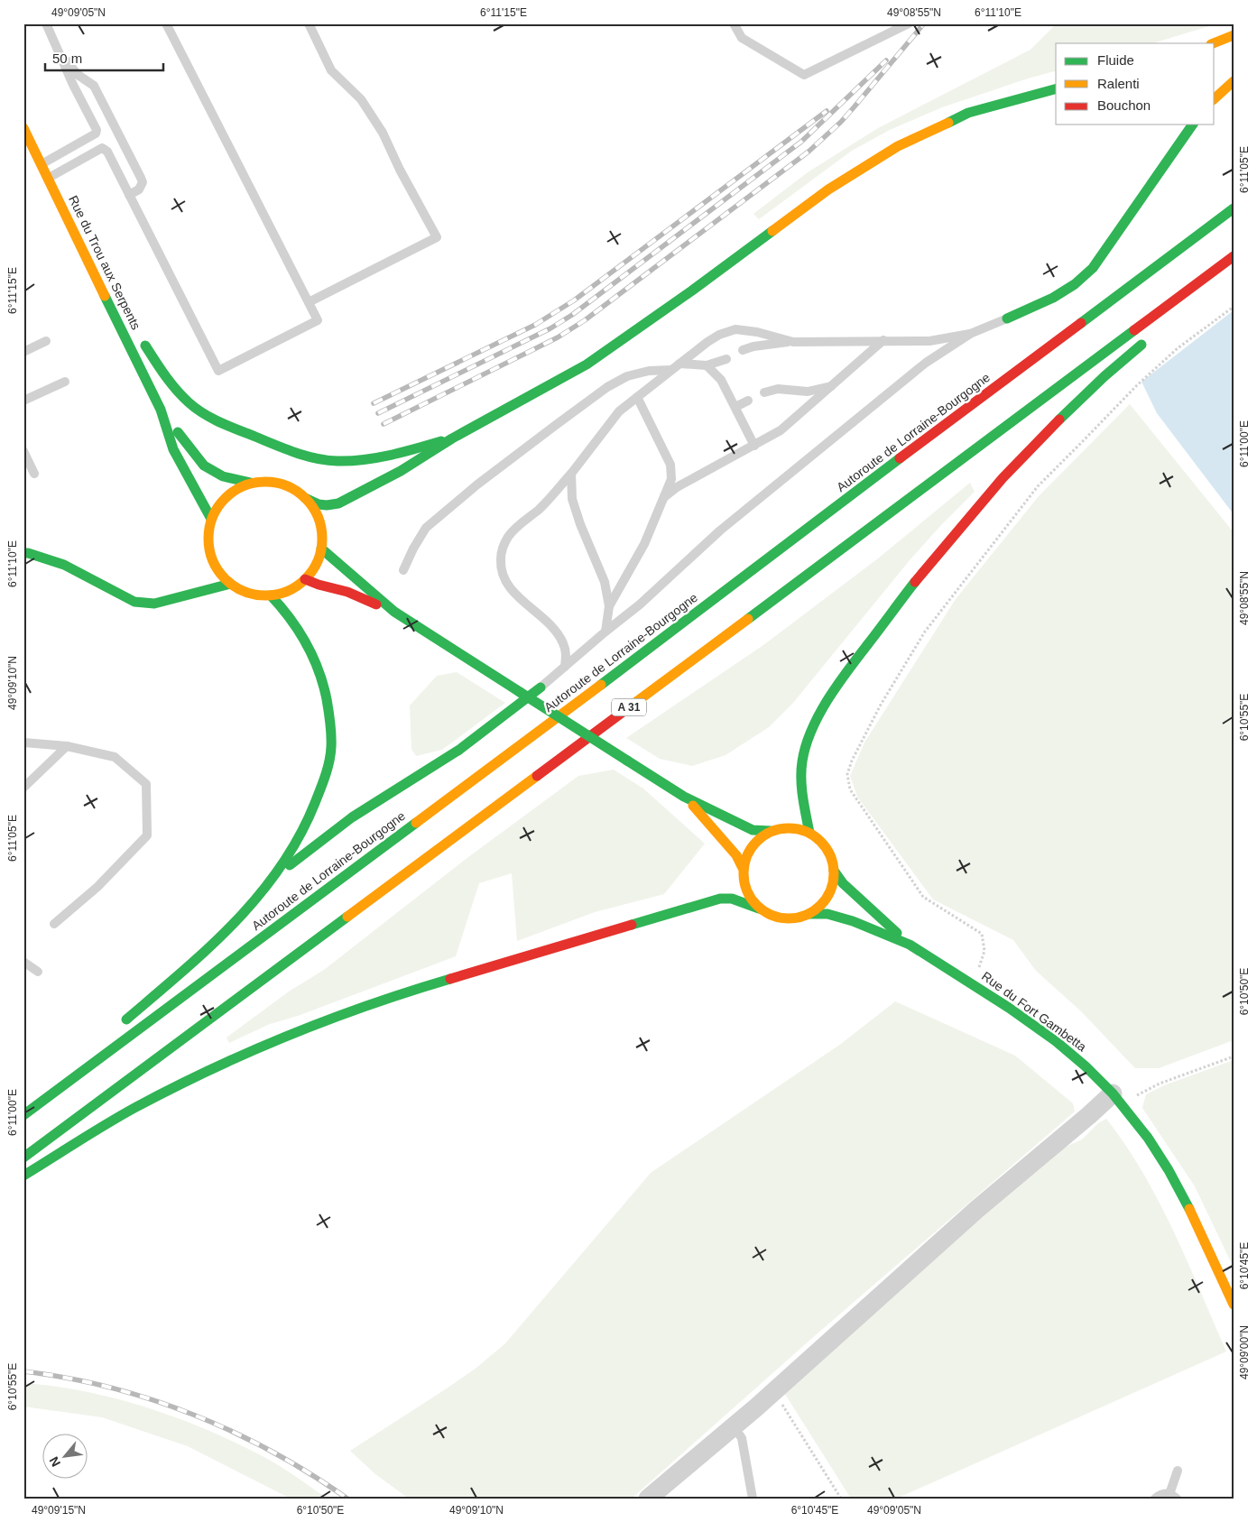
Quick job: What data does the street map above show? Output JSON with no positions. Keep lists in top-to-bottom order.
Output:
{
  "streets": {
    "main road": [
      "Rue du Trou aux Serpents",
      "Autoroute de Lorraine-Bourgogne",
      "A 31",
      "Rue du Fort Gambetta"
    ]
  },
  "legend": ["Fluide", "Ralenti", "Bouchon"],
  "scale_bar": "50 m",
  "north": "bottom left",
  "coordinates": [
    "49°09'05\"N",
    "6°11'15\"E",
    "49°08'55\"N",
    "6°11'10\"E",
    "6°11'05\"E",
    "6°11'00\"E",
    "49°09'10\"N",
    "6°10'55\"E",
    "6°10'50\"E",
    "6°10'45\"E",
    "49°09'00\"N",
    "49°09'15\"N"
  ]
}
